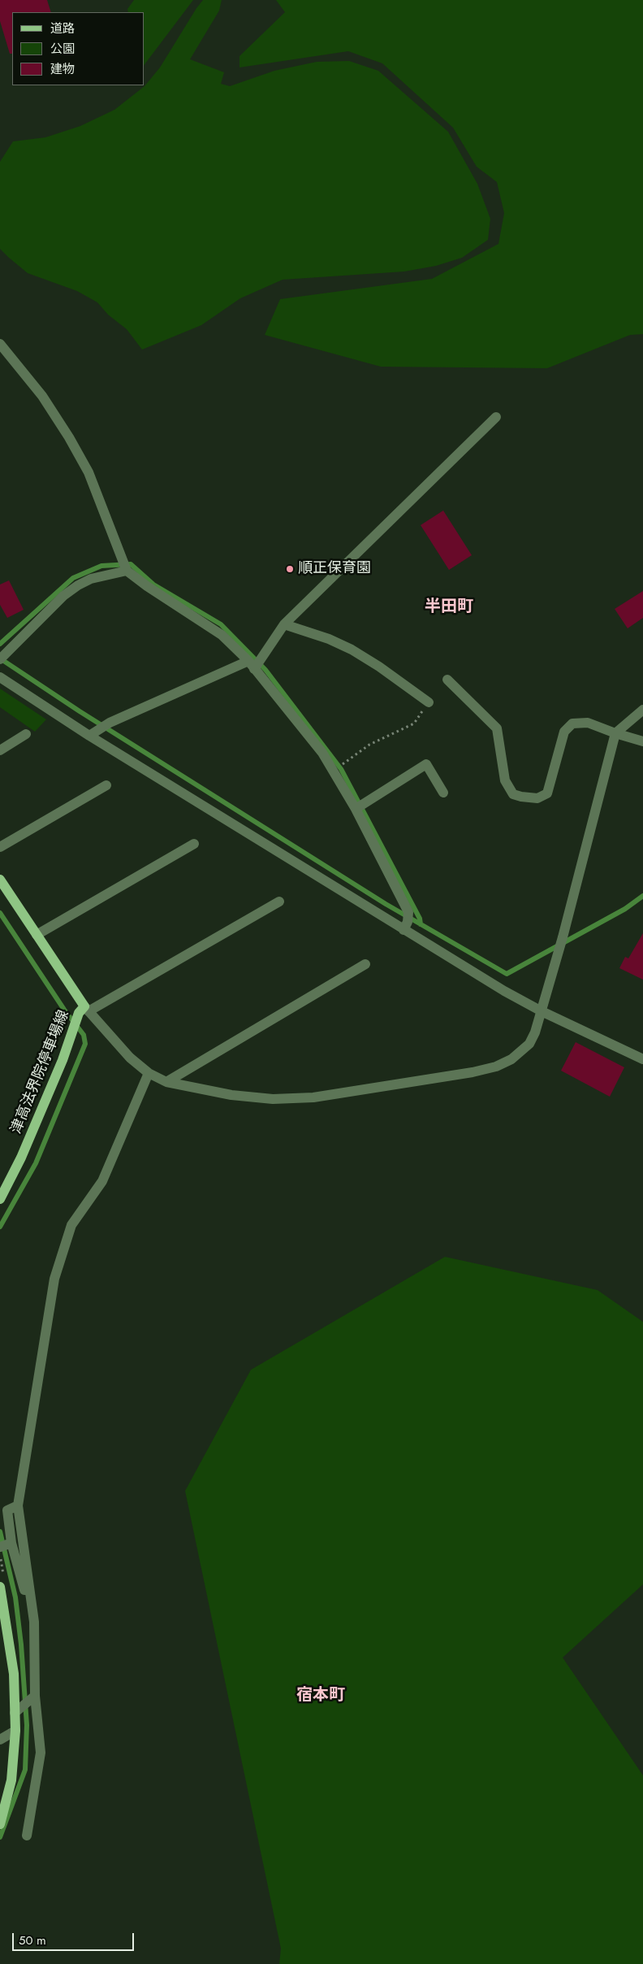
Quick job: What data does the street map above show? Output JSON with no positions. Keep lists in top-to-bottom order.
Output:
{
  "streets": {
    "main road": ["津高法界院停車場線"]
  },
  "districts": ["半田町", "宿本町"],
  "places": ["順正保育園"],
  "legend": ["道路", "公園", "建物"],
  "scale_bar": "50 m"
}
